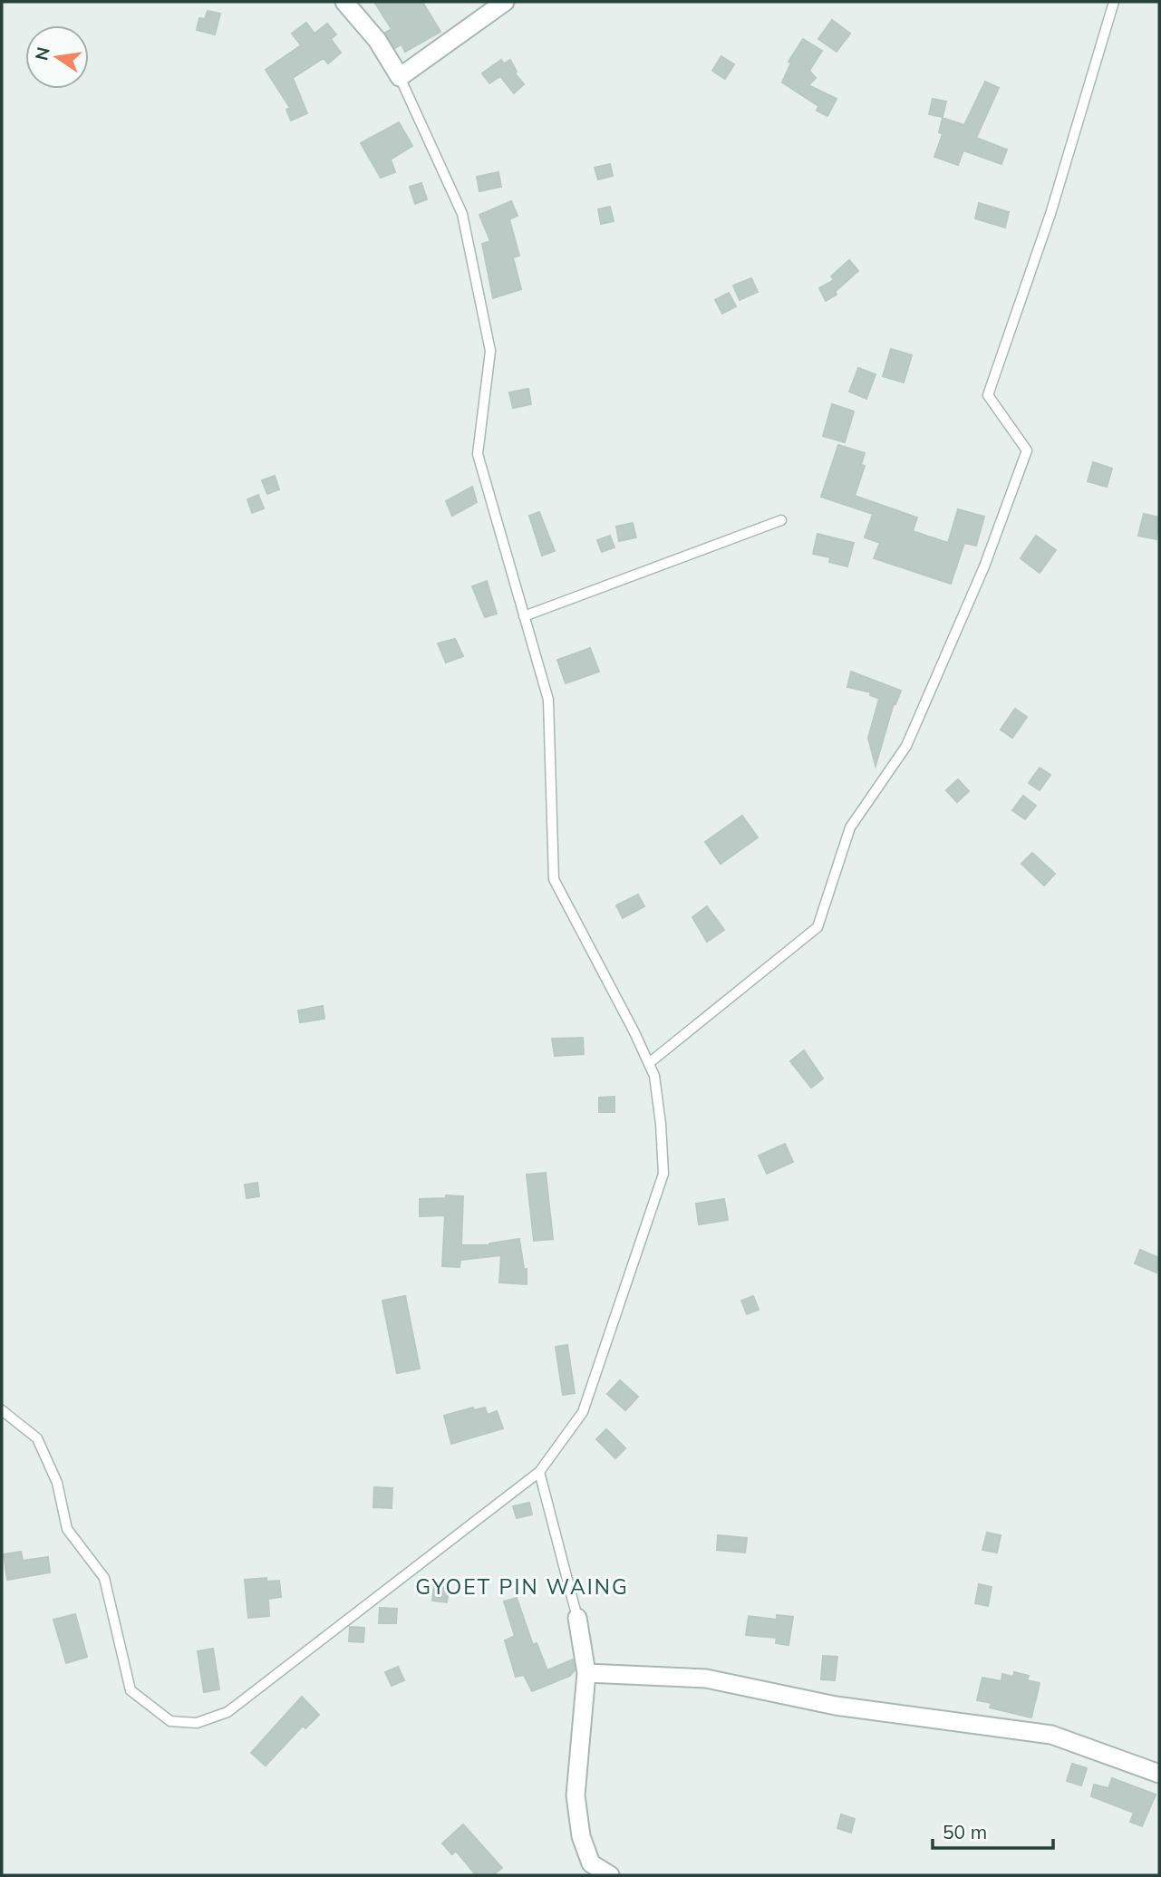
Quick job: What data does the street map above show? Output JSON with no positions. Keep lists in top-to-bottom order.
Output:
{
  "districts": ["GYOET PIN WAING"],
  "scale_bar": "50 m",
  "north": "left"
}
